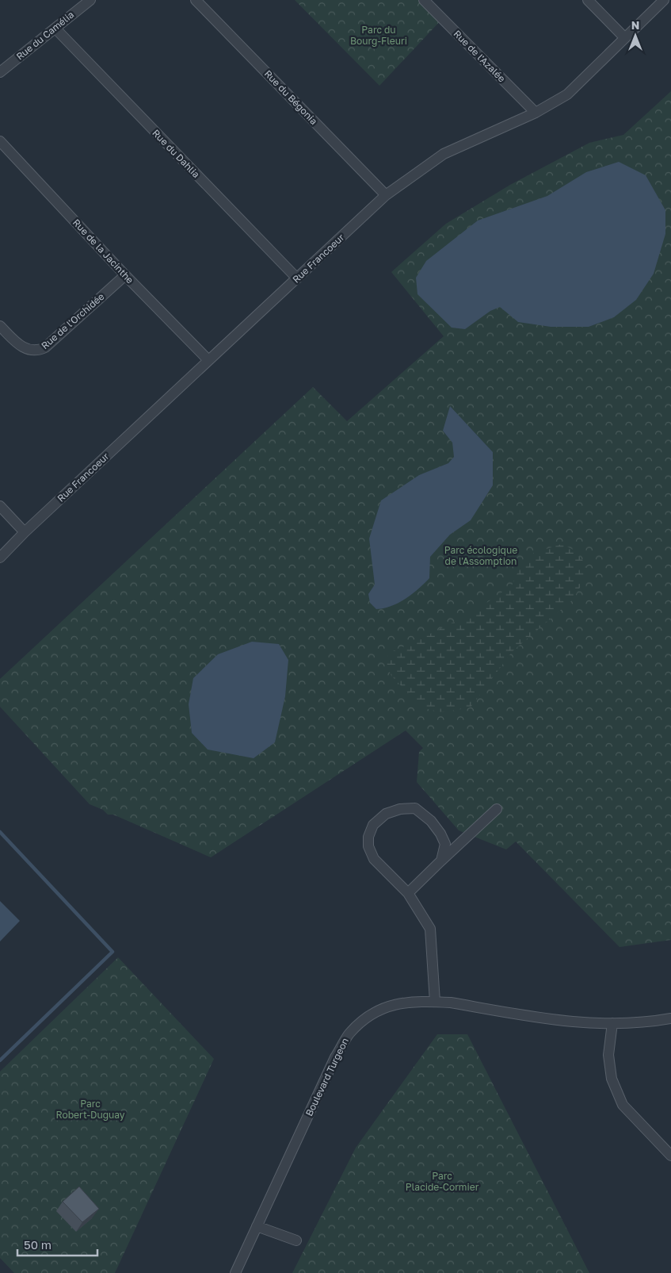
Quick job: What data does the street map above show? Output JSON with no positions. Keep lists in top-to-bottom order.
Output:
{
  "streets": {
    "street": [
      "Rue du Camélia",
      "Rue de l'Azalée",
      "Rue du Bégonia",
      "Rue du Dahlia",
      "Rue de la Jacinthe",
      "Rue Francoeur",
      "Rue de l'Orchidée",
      "Boulevard Turgeon"
    ]
  },
  "crossings": [
    ["Rue du Camélia", "Rue du Dahlia"],
    ["Rue de l'Azalée", "Rue Francoeur"],
    ["Rue du Bégonia", "Rue Francoeur"],
    ["Rue du Dahlia", "Rue Francoeur"],
    ["Rue de la Jacinthe", "Rue Francoeur"],
    ["Rue de la Jacinthe", "Rue de l'Orchidée"]
  ],
  "parks": [
    "Parc du Bourg-Fleuri",
    "Parc écologique de l'Assomption",
    "Parc Robert-Duguay",
    "Parc Placide-Cormier"
  ],
  "scale_bar": "50 m",
  "north": "top"
}
